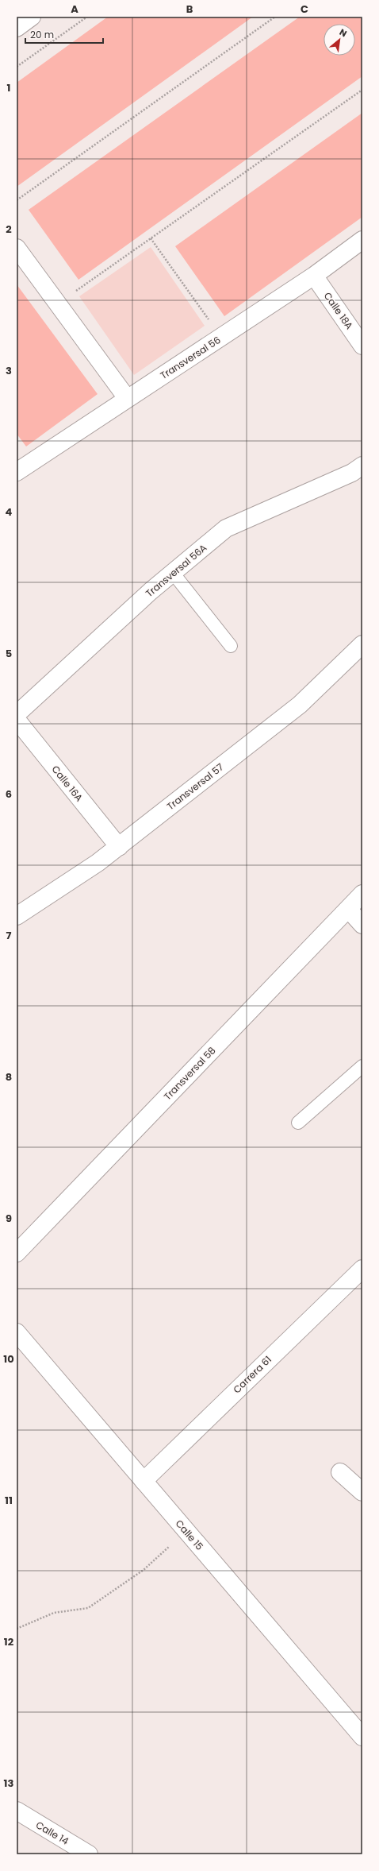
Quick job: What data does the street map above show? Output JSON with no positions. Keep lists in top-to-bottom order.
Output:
{
  "streets": {
    "street": [
      "Calle 18A",
      "Transversal 56",
      "Transversal 56A",
      "Calle 16A",
      "Transversal 57",
      "Transversal 58",
      "Carrera 61",
      "Calle 15",
      "Calle 14"
    ]
  },
  "crossings": [
    ["Calle 18A", "Transversal 56"],
    ["Calle 16A", "Transversal 57"],
    ["Carrera 61", "Calle 15"]
  ],
  "scale_bar": "20 m",
  "north": "top right",
  "grid": {
    "columns": ["A", "B", "C"],
    "rows": [
      "1",
      "2",
      "3",
      "4",
      "5",
      "6",
      "7",
      "8",
      "9",
      "10",
      "11",
      "12",
      "13"
    ]
  }
}
